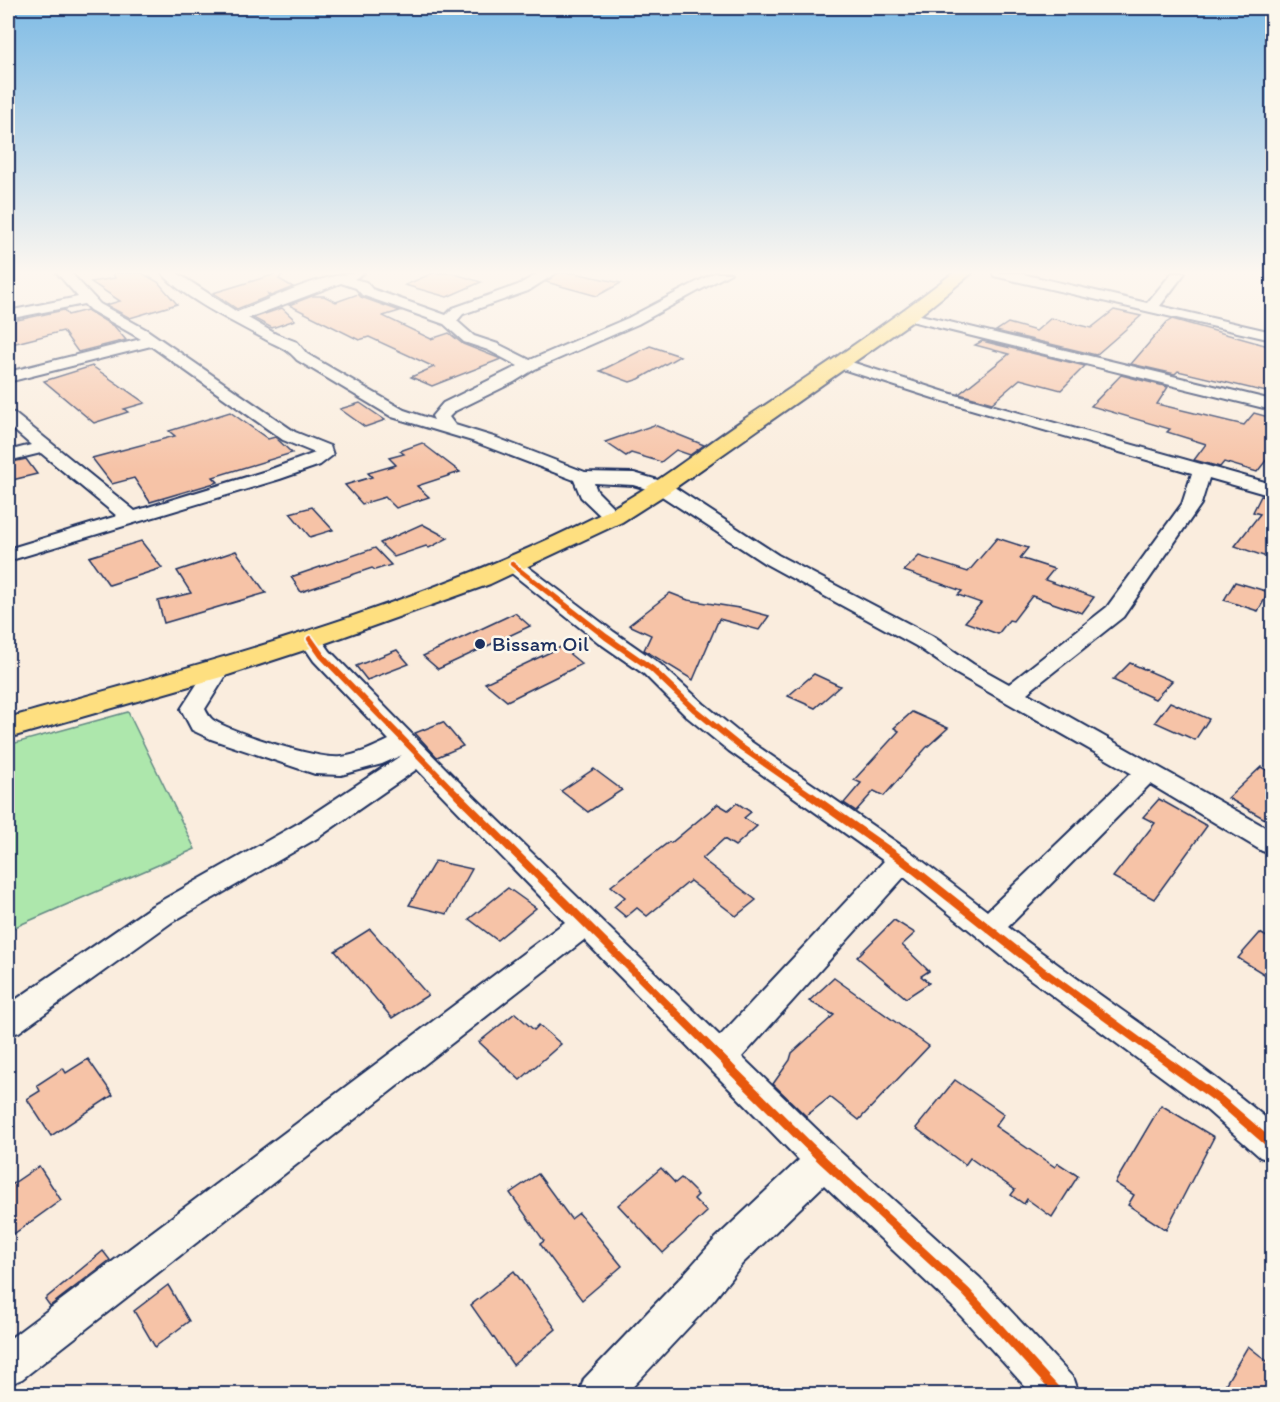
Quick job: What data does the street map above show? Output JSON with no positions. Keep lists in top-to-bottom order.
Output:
{
  "places": ["Bissam Oil"]
}
